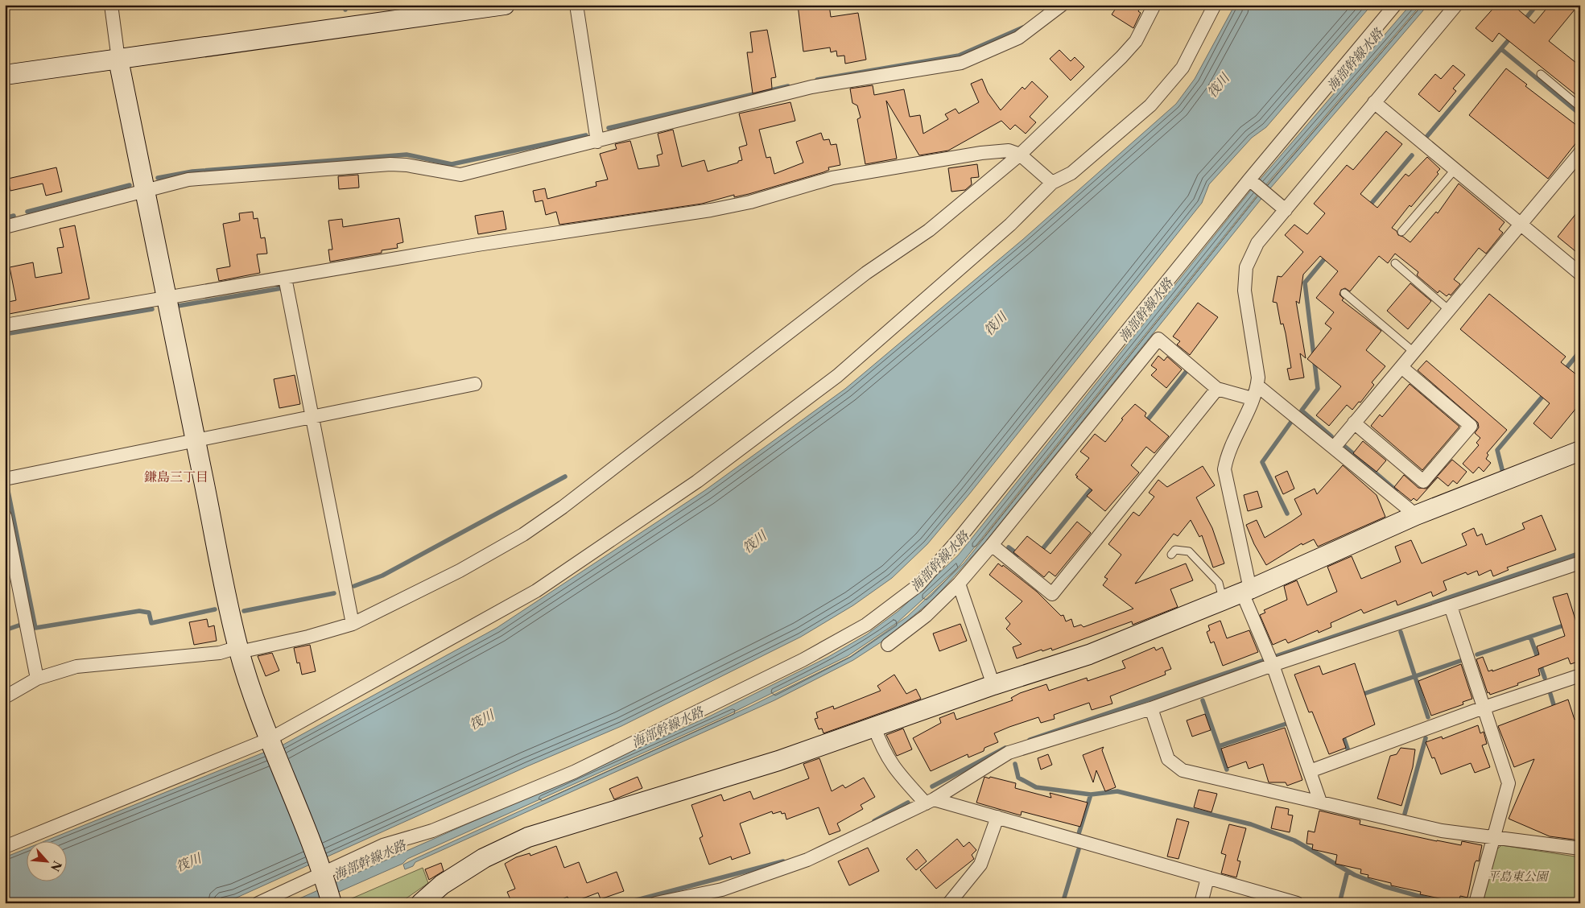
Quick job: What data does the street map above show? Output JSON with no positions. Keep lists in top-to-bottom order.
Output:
{
  "districts": ["鎌島三丁目"],
  "water": ["海部幹線水路", "筏川"],
  "parks": ["平島東公園"],
  "north": "bottom right"
}
